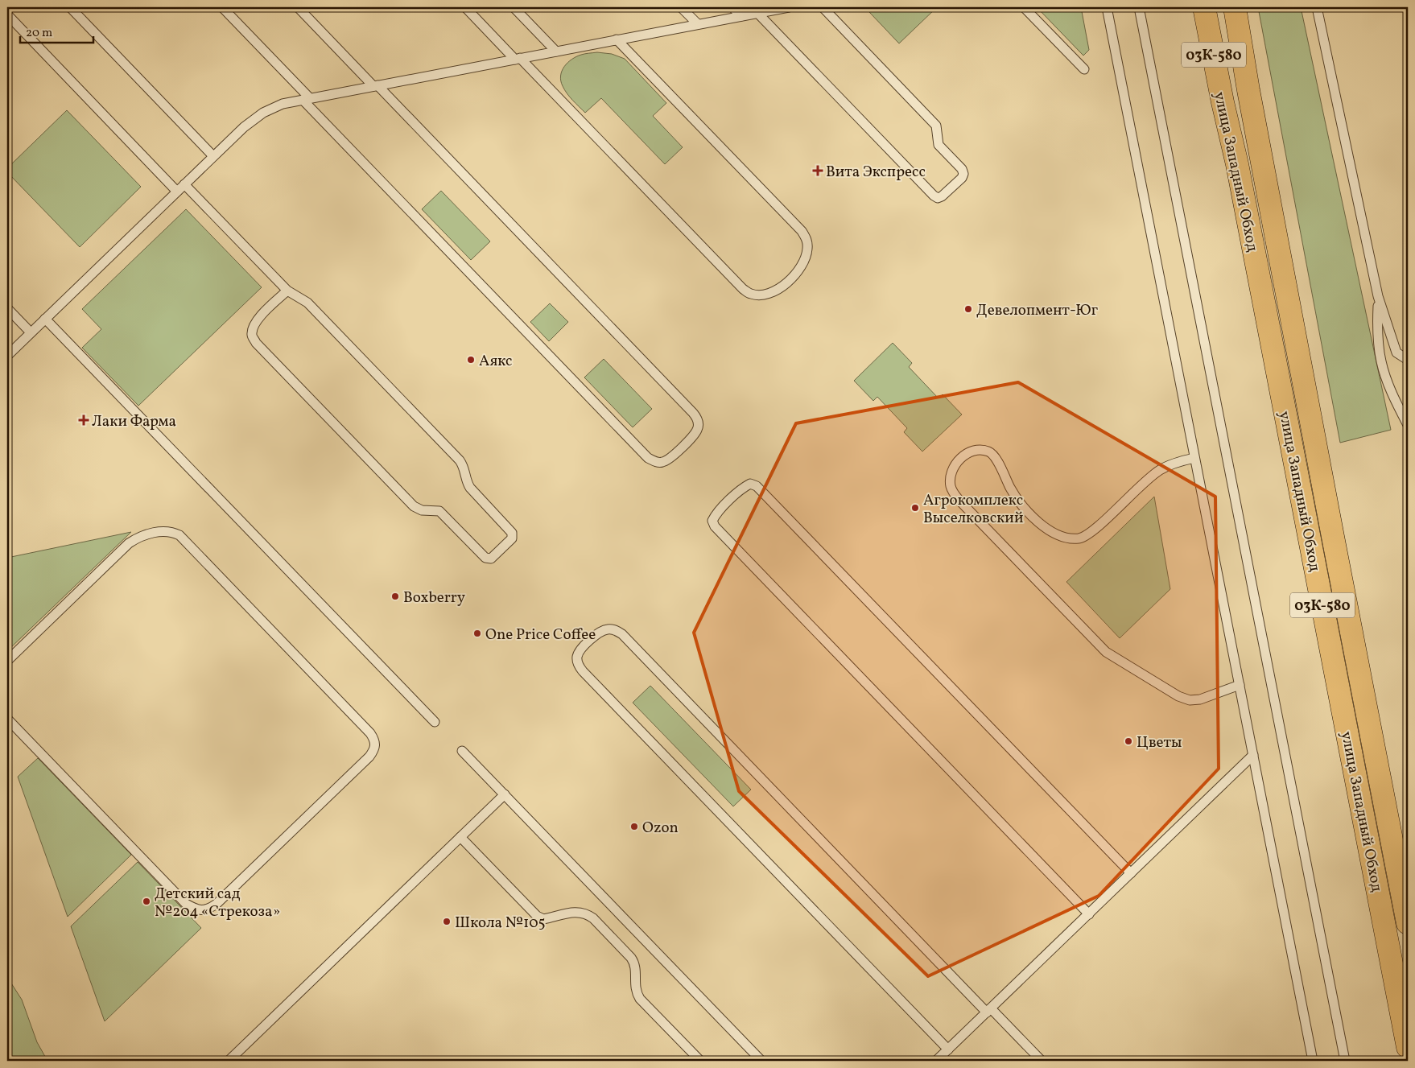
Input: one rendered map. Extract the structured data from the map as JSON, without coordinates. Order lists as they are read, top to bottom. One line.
{"streets":{"highway":["03К-580","улица Западный Обход"]},"places":{"health":["Вита Экспресс","Лаки Фарма"],"other":["Девелопмент-Юг","Аякс","Агрокомплекс Выселковский","Boxberry","One Price Coffee","Цветы","Ozon","Детский сад №204 «Стрекоза»","Школа №105"]},"scale_bar":"20 m"}
